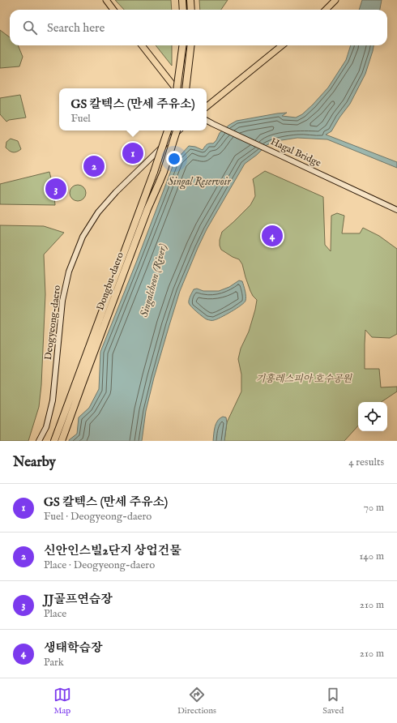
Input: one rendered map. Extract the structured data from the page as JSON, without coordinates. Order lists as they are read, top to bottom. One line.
{"streets":{"highway":["Dongbu-daero"],"main road":["Hagal Bridge","Deogyeong-daero"]},"water":["Singal Reservoir","Singalcheon (River)"],"parks":["기흥레스피아 호수공원"],"page":{"search":"Search here","popup":["GS 칼텍스 (만세 주유소)","Fuel"],"pins":["1","2","3","4"],"heading":["Nearby","4 results"],"list":[{"mark":"1","name":"GS 칼텍스 (만세 주유소)","note":"Fuel · Deogyeong-daero","value":"70 m"},{"mark":"2","name":"신안인스빌2단지 상업건물","note":"Place · Deogyeong-daero","value":"140 m"},{"mark":"3","name":"JJ골프연습장","note":"Place","value":"210 m"},{"mark":"4","name":"생태학습장","note":"Park","value":"210 m"}],"nav":["Map","Directions","Saved"]}}
